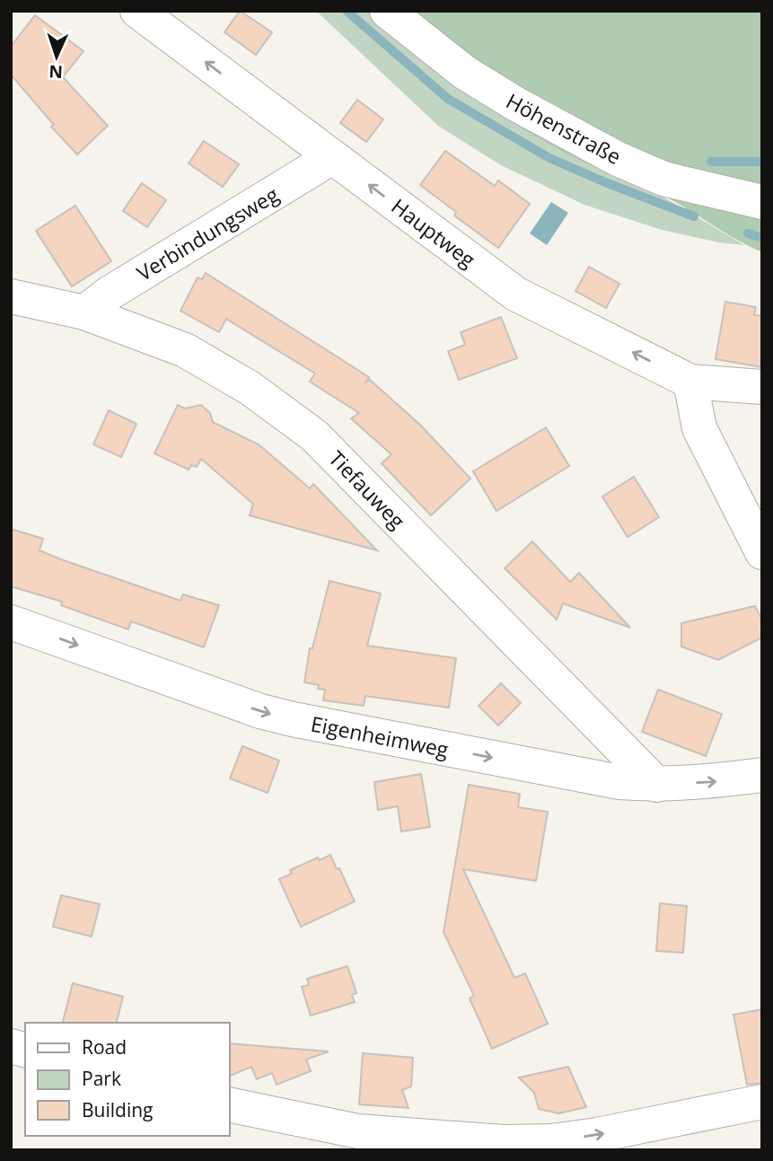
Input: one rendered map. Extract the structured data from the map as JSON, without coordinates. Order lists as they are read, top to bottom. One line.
{"streets":{"street":["Höhenstraße","Hauptweg","Verbindungsweg","Tiefauweg","Eigenheimweg"]},"crossings":[["Hauptweg","Verbindungsweg"],["Verbindungsweg","Tiefauweg"],["Tiefauweg","Eigenheimweg"]],"one_way":["Hauptweg","Eigenheimweg"],"legend":["Road","Park","Building"],"north":"bottom"}
